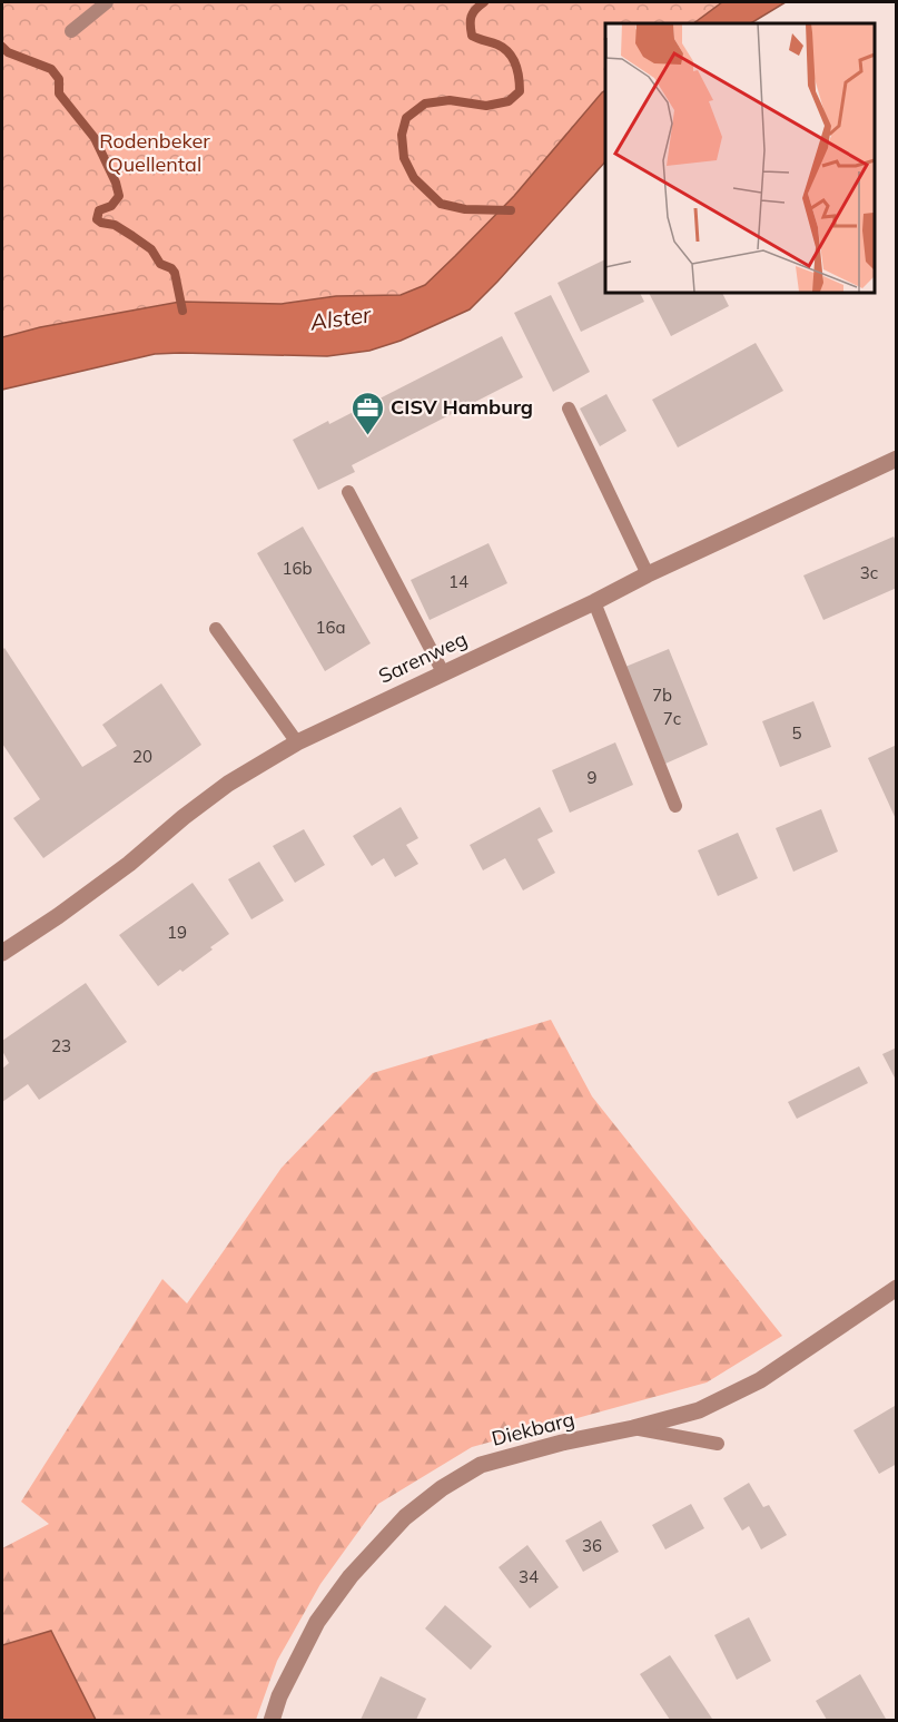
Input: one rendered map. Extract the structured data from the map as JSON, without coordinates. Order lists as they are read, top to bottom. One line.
{"streets":{"street":["Sarenweg","Diekbarg"]},"water":["Alster"],"parks":["Rodenbeker Quellental"],"places":{"office":["CISV Hamburg"]},"house_numbers":["16b","3c","14","16a","7b","7c","5","20","9","19","23","36","34"]}
